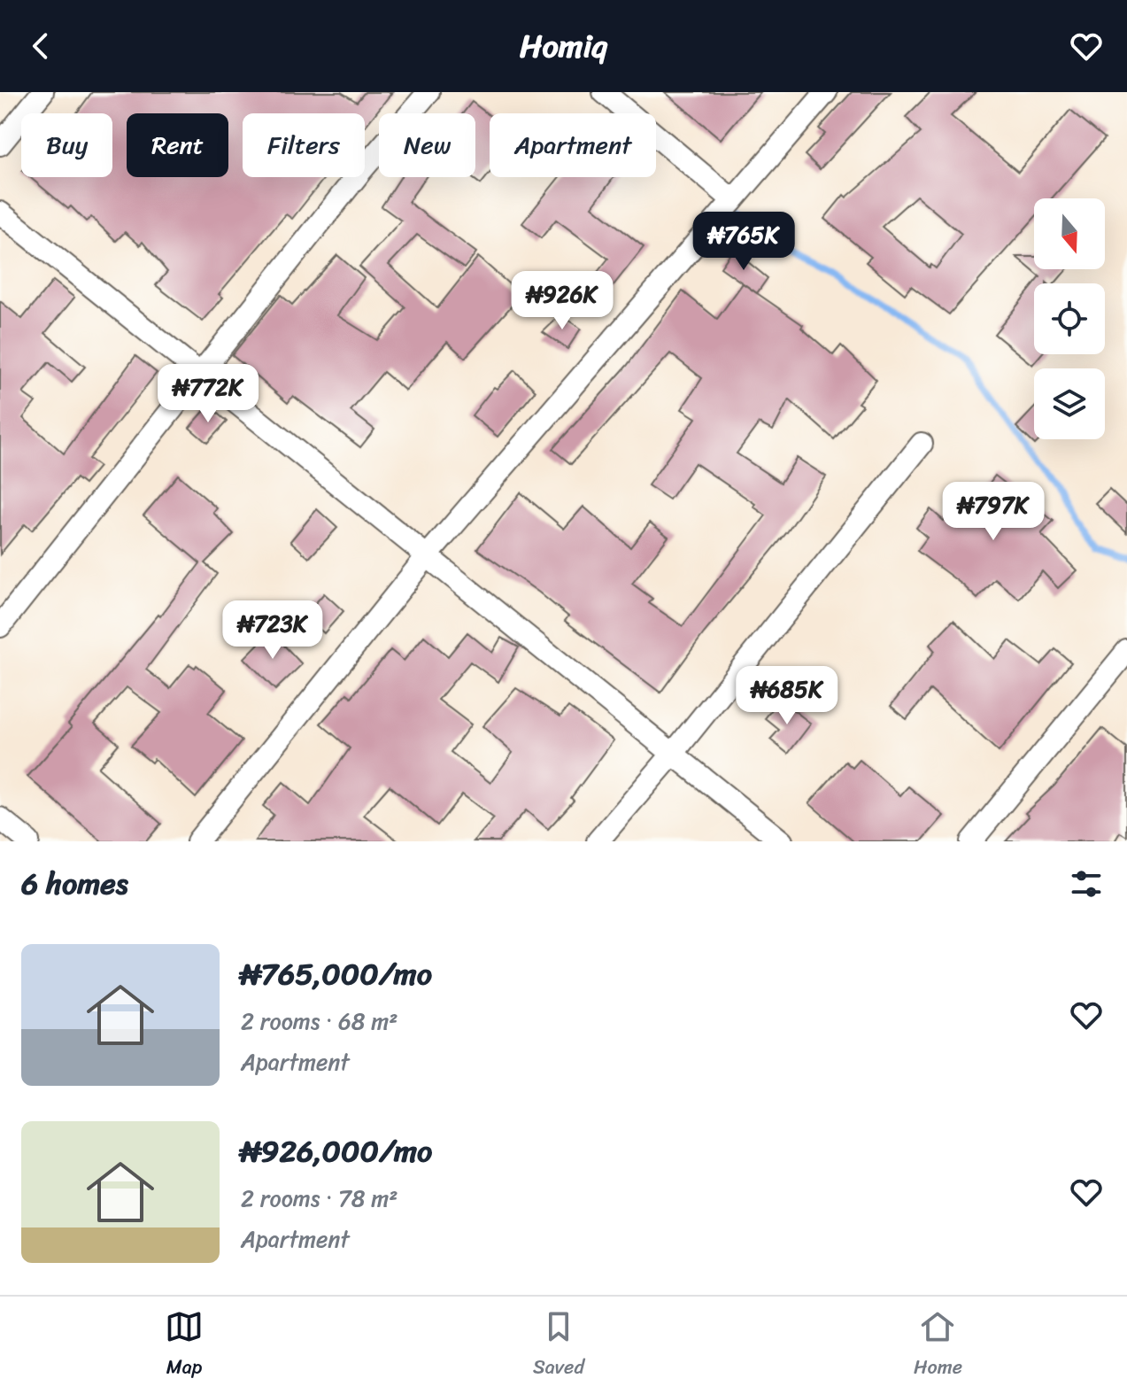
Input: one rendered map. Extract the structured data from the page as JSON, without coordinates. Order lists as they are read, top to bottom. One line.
{"north":"bottom","page":{"header":"Homiq","chip":["Buy","Rent","Filters","New","Apartment"],"price":["₦765K","₦926K","₦772K","₦797K","₦723K","₦685K"],"heading":"6 homes","list":[{"name":"₦765,000/mo","note":"2 rooms · 68 m² · Apartment"},{"name":"₦926,000/mo","note":"2 rooms · 78 m² · Apartment"}],"tabs":["Map","Saved","Home"]}}
